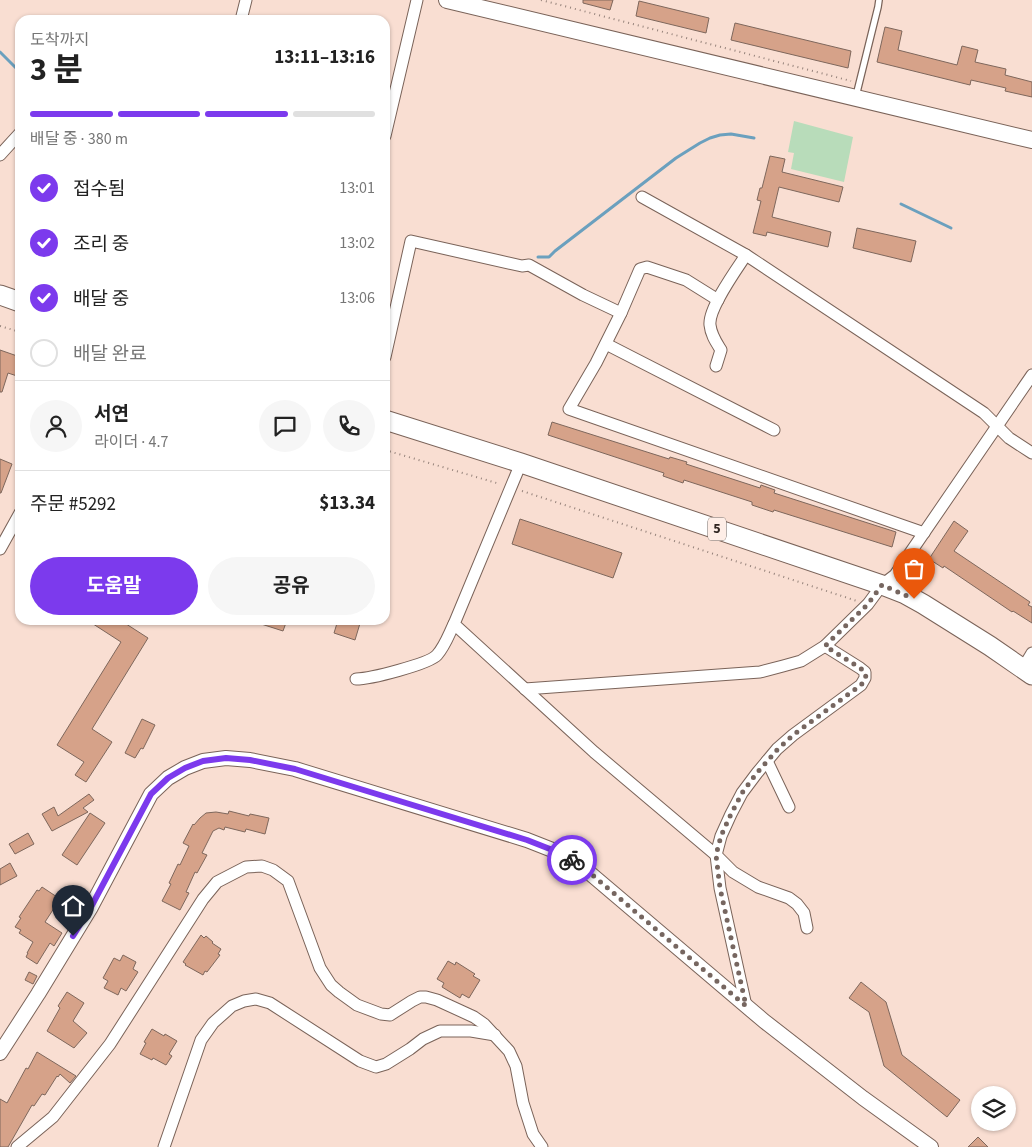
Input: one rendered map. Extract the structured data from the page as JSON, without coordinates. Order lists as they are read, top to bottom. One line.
{"streets":{"highway":["5"]},"page":{"heading":["3 분","도착까지","13:11–13:16"],"panel":["서연","라이더 · 4.7","주문 #5292","$13.34"],"bar":"배달 중 · 380 m","list":[["접수됨","13:01"],["조리 중","13:02"],["배달 중","13:06"],"배달 완료"],"buttons":["도움말","공유"]}}
